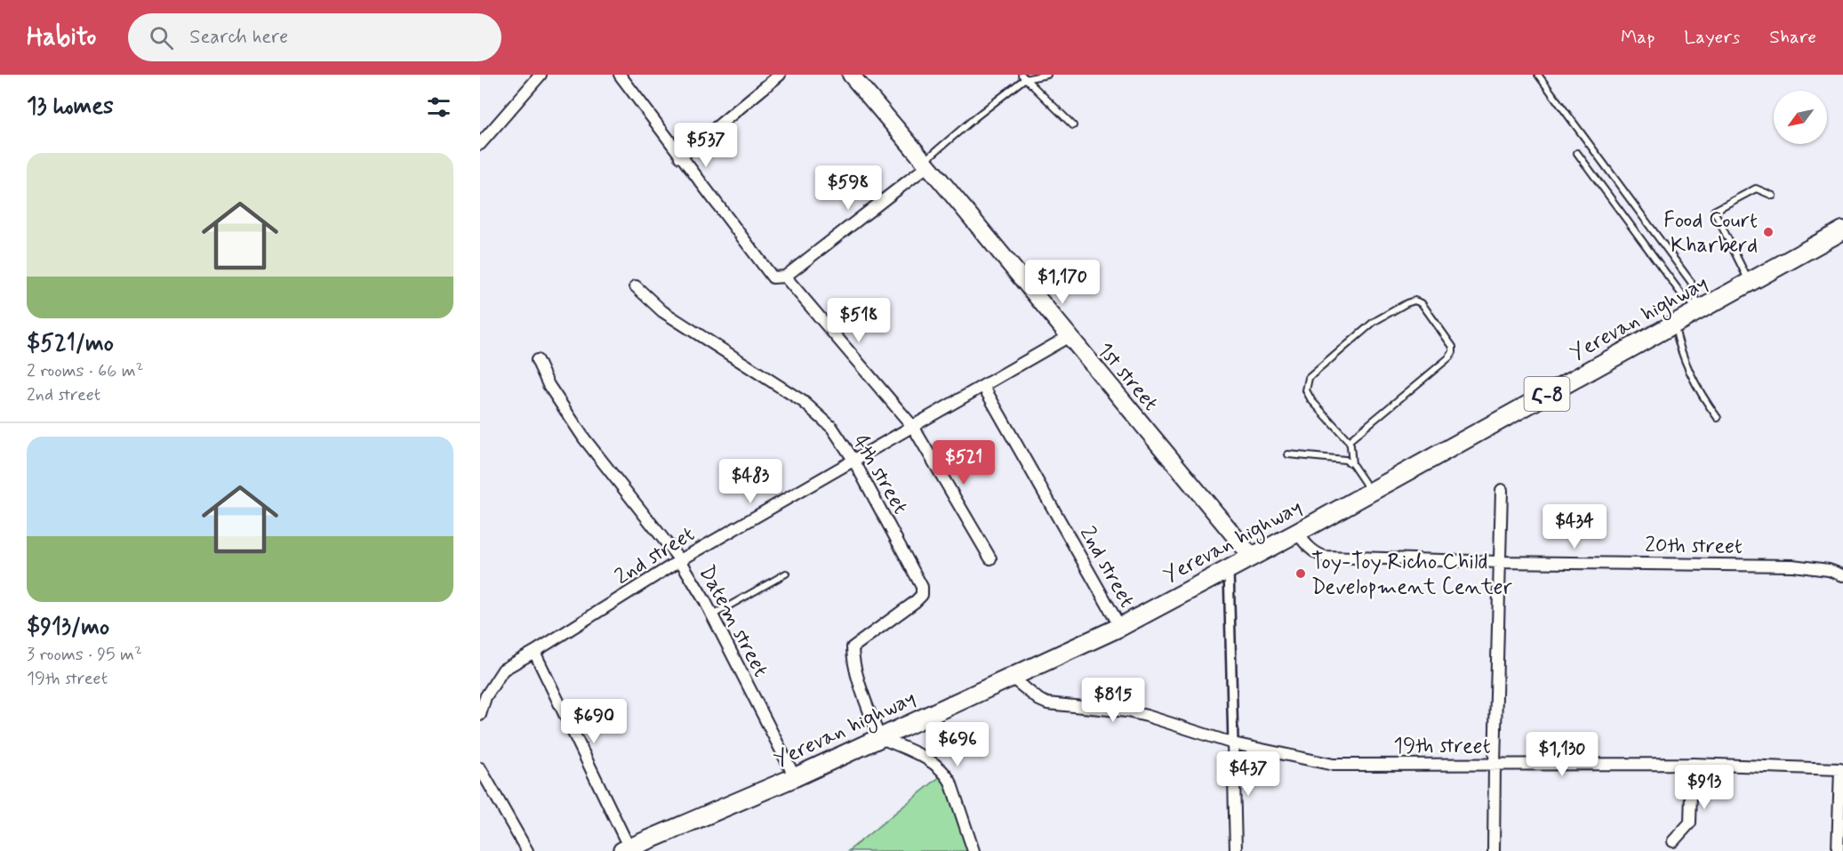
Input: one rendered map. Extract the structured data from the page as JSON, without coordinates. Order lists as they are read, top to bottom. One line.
{"streets":{"main road":["Yerevan highway","1st street","Հ-8"],"street":["4th street","20th street","2nd street","Datem street","19th street"]},"crossings":[["Yerevan highway","1st street"],["Yerevan highway","4th street"],["Yerevan highway","20th street"],["Yerevan highway","2nd street"],["Yerevan highway","Datem street"],["Yerevan highway","19th street"],["1st street","2nd street"],["4th street","2nd street"],["2nd street","Datem street"]],"places":["Food Court Kharberd","Toy-Toy Richo Child Development Center"],"north":"bottom left","page":{"header":"Habito","search":"Search here","nav":["Map","Layers","Share"],"heading":"13 homes","price":["$537","$598","$1,170","$518","$521","$483","$434","$815","$690","$696","$1,130","$437","$913"],"list":[{"name":"$521/mo","note":"2 rooms · 66 m² · 2nd street"},{"name":"$913/mo","note":"3 rooms · 95 m² · 19th street"}]}}
